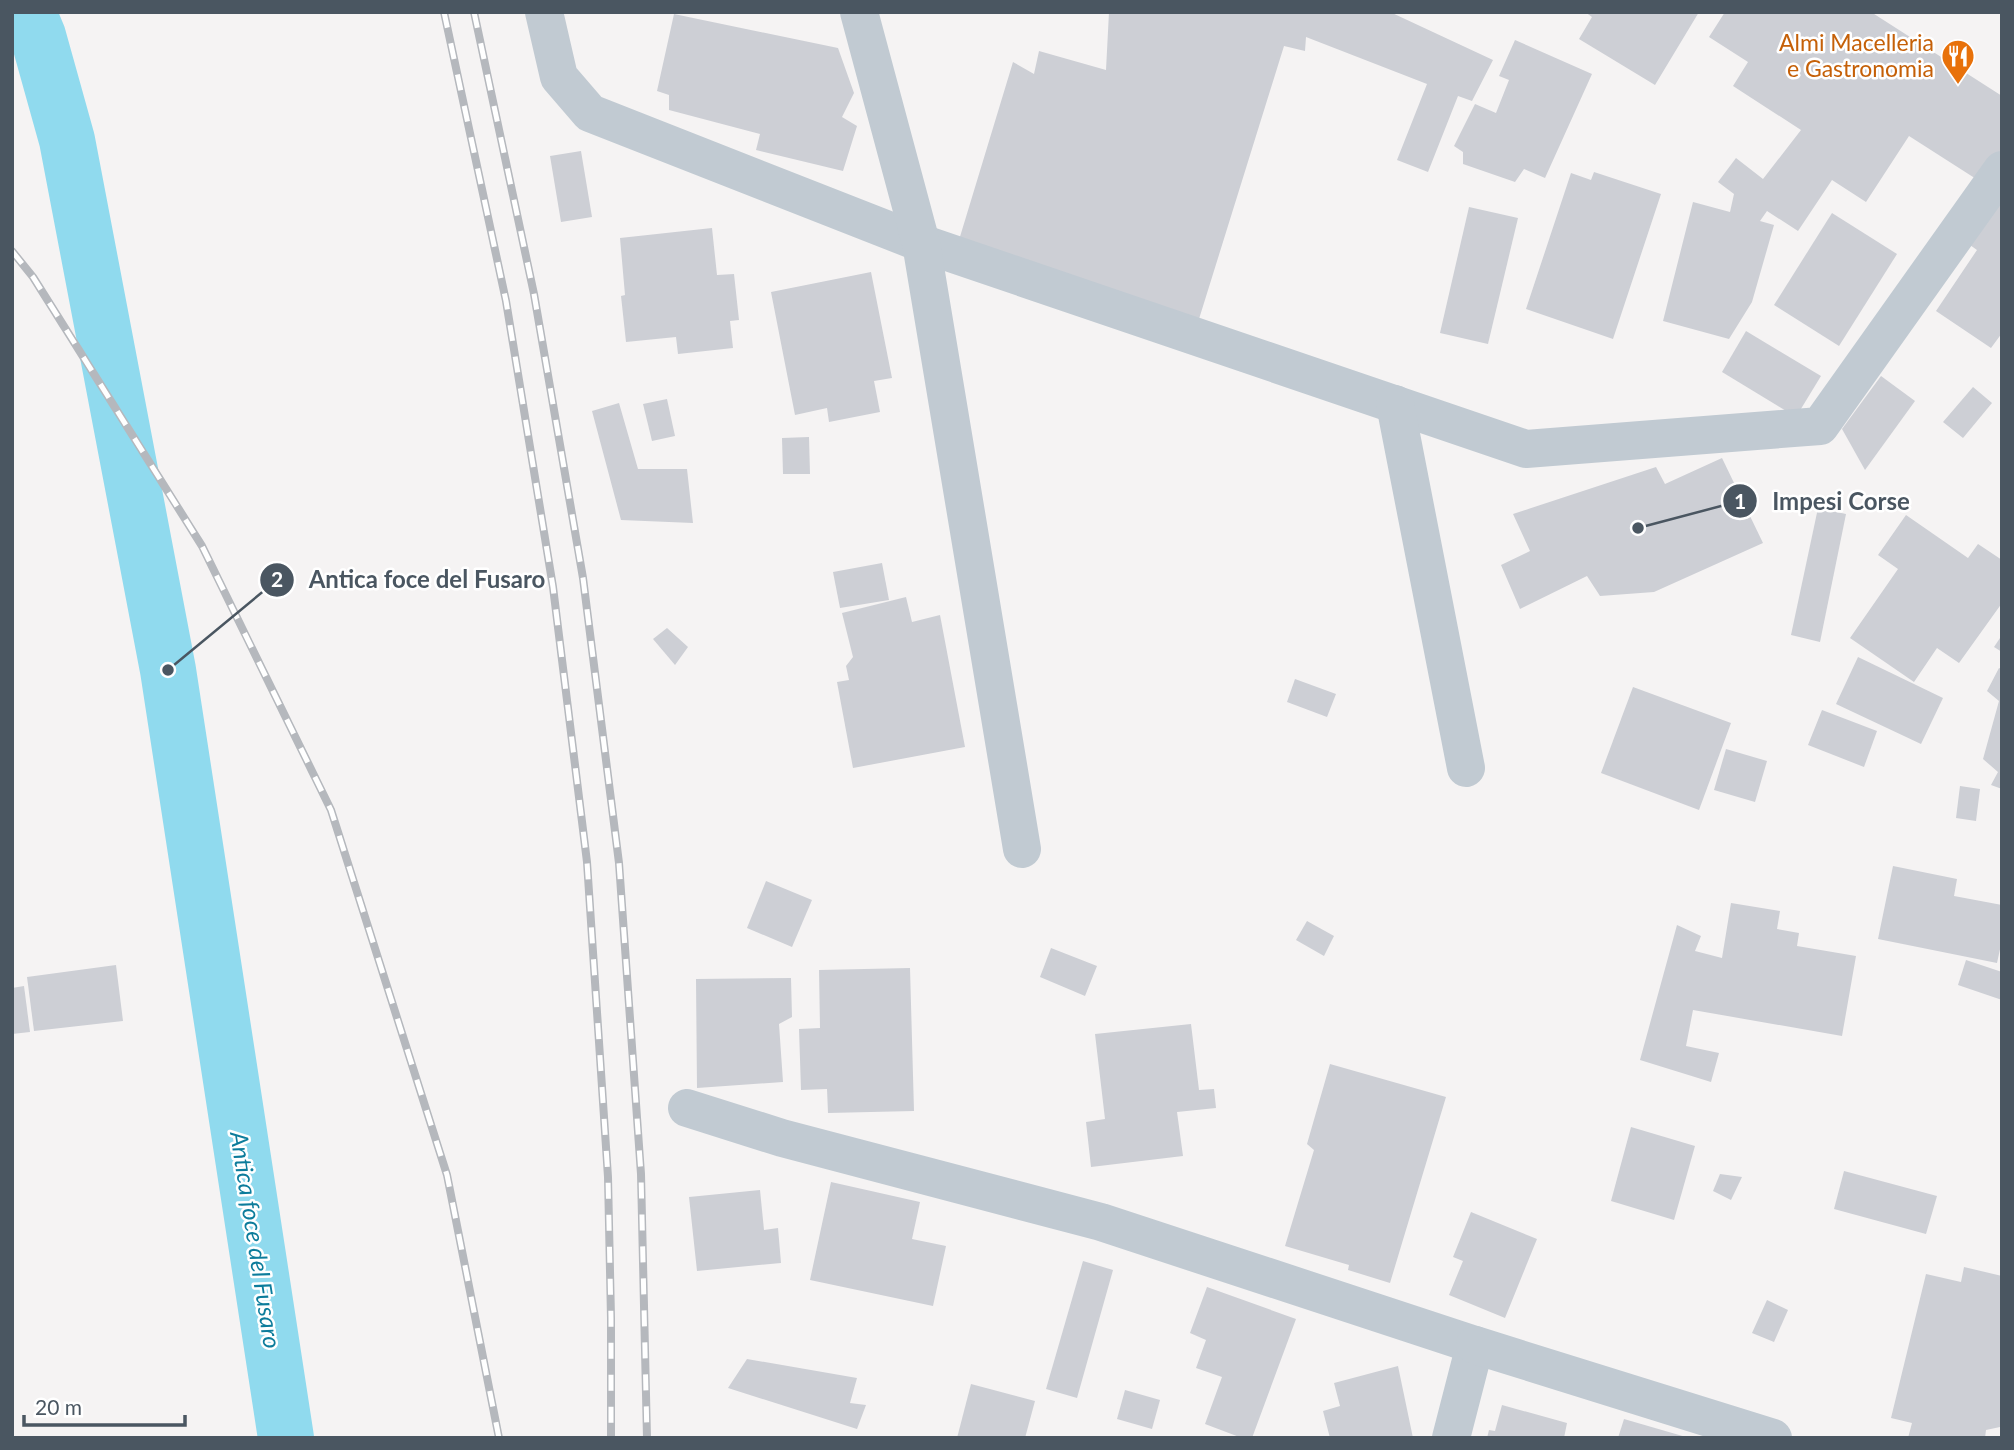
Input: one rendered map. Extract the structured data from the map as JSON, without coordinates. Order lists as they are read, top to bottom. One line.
{"water":["Antica foce del Fusaro"],"places":{"restaurant":["Almi Macelleria e Gastronomia"],"other":["Impesi Corse","Antica foce del Fusaro"]},"scale_bar":"20 m"}
